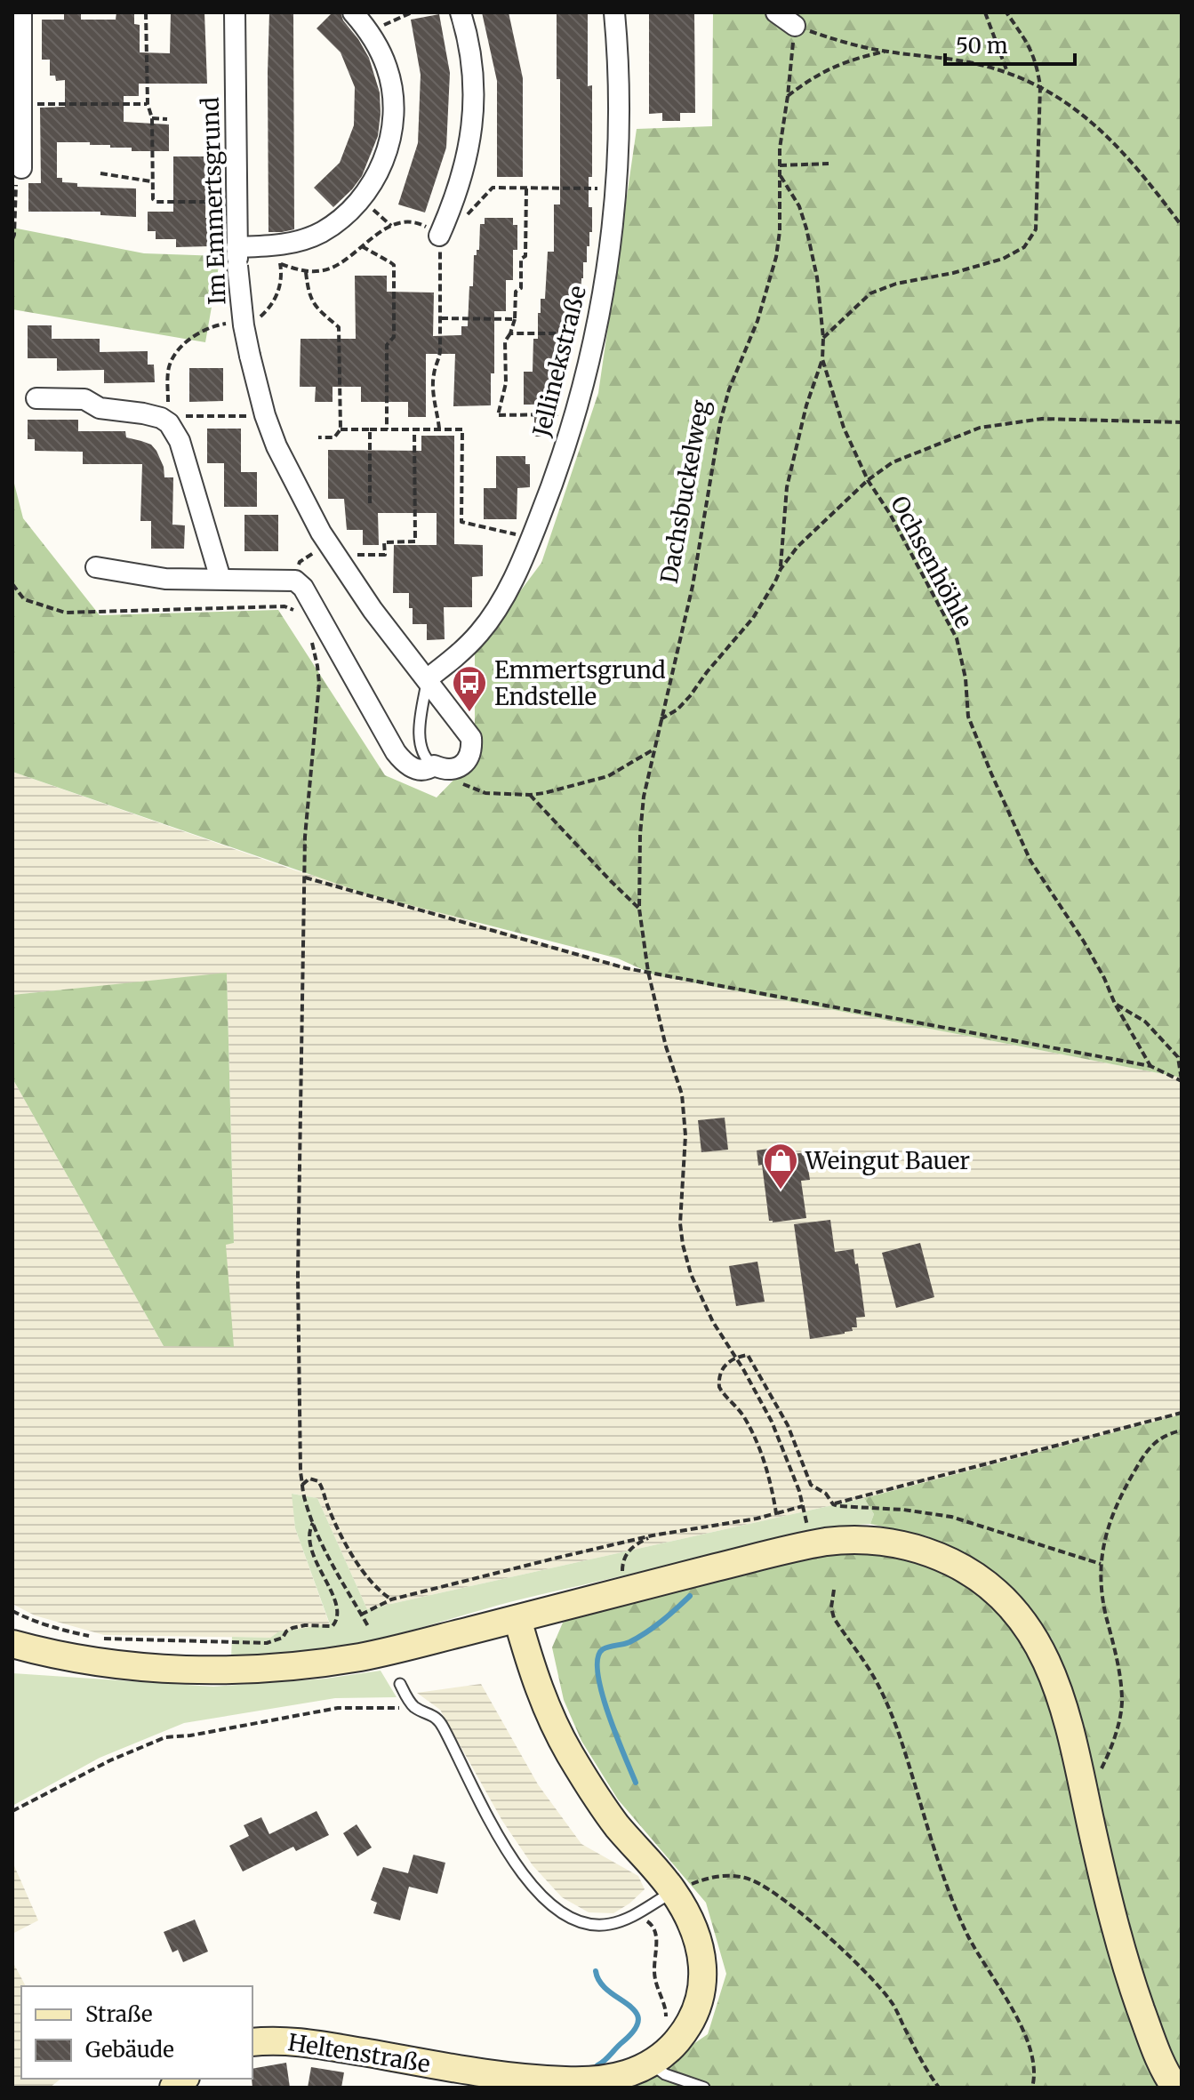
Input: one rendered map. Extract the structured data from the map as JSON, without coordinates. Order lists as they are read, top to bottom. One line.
{"streets":{"main road":["Heltenstraße"],"street":["Im Emmertsgrund","Jellinekstraße"],"path":["Dachsbuckelweg","Ochsenhöhle"]},"crossings":[["Im Emmertsgrund","Jellinekstraße"],["Dachsbuckelweg","Ochsenhöhle"]],"places":{"bus stop":["Emmertsgrund Endstelle"],"shop":["Weingut Bauer"]},"legend":["Straße","Gebäude"],"scale_bar":"50 m"}
